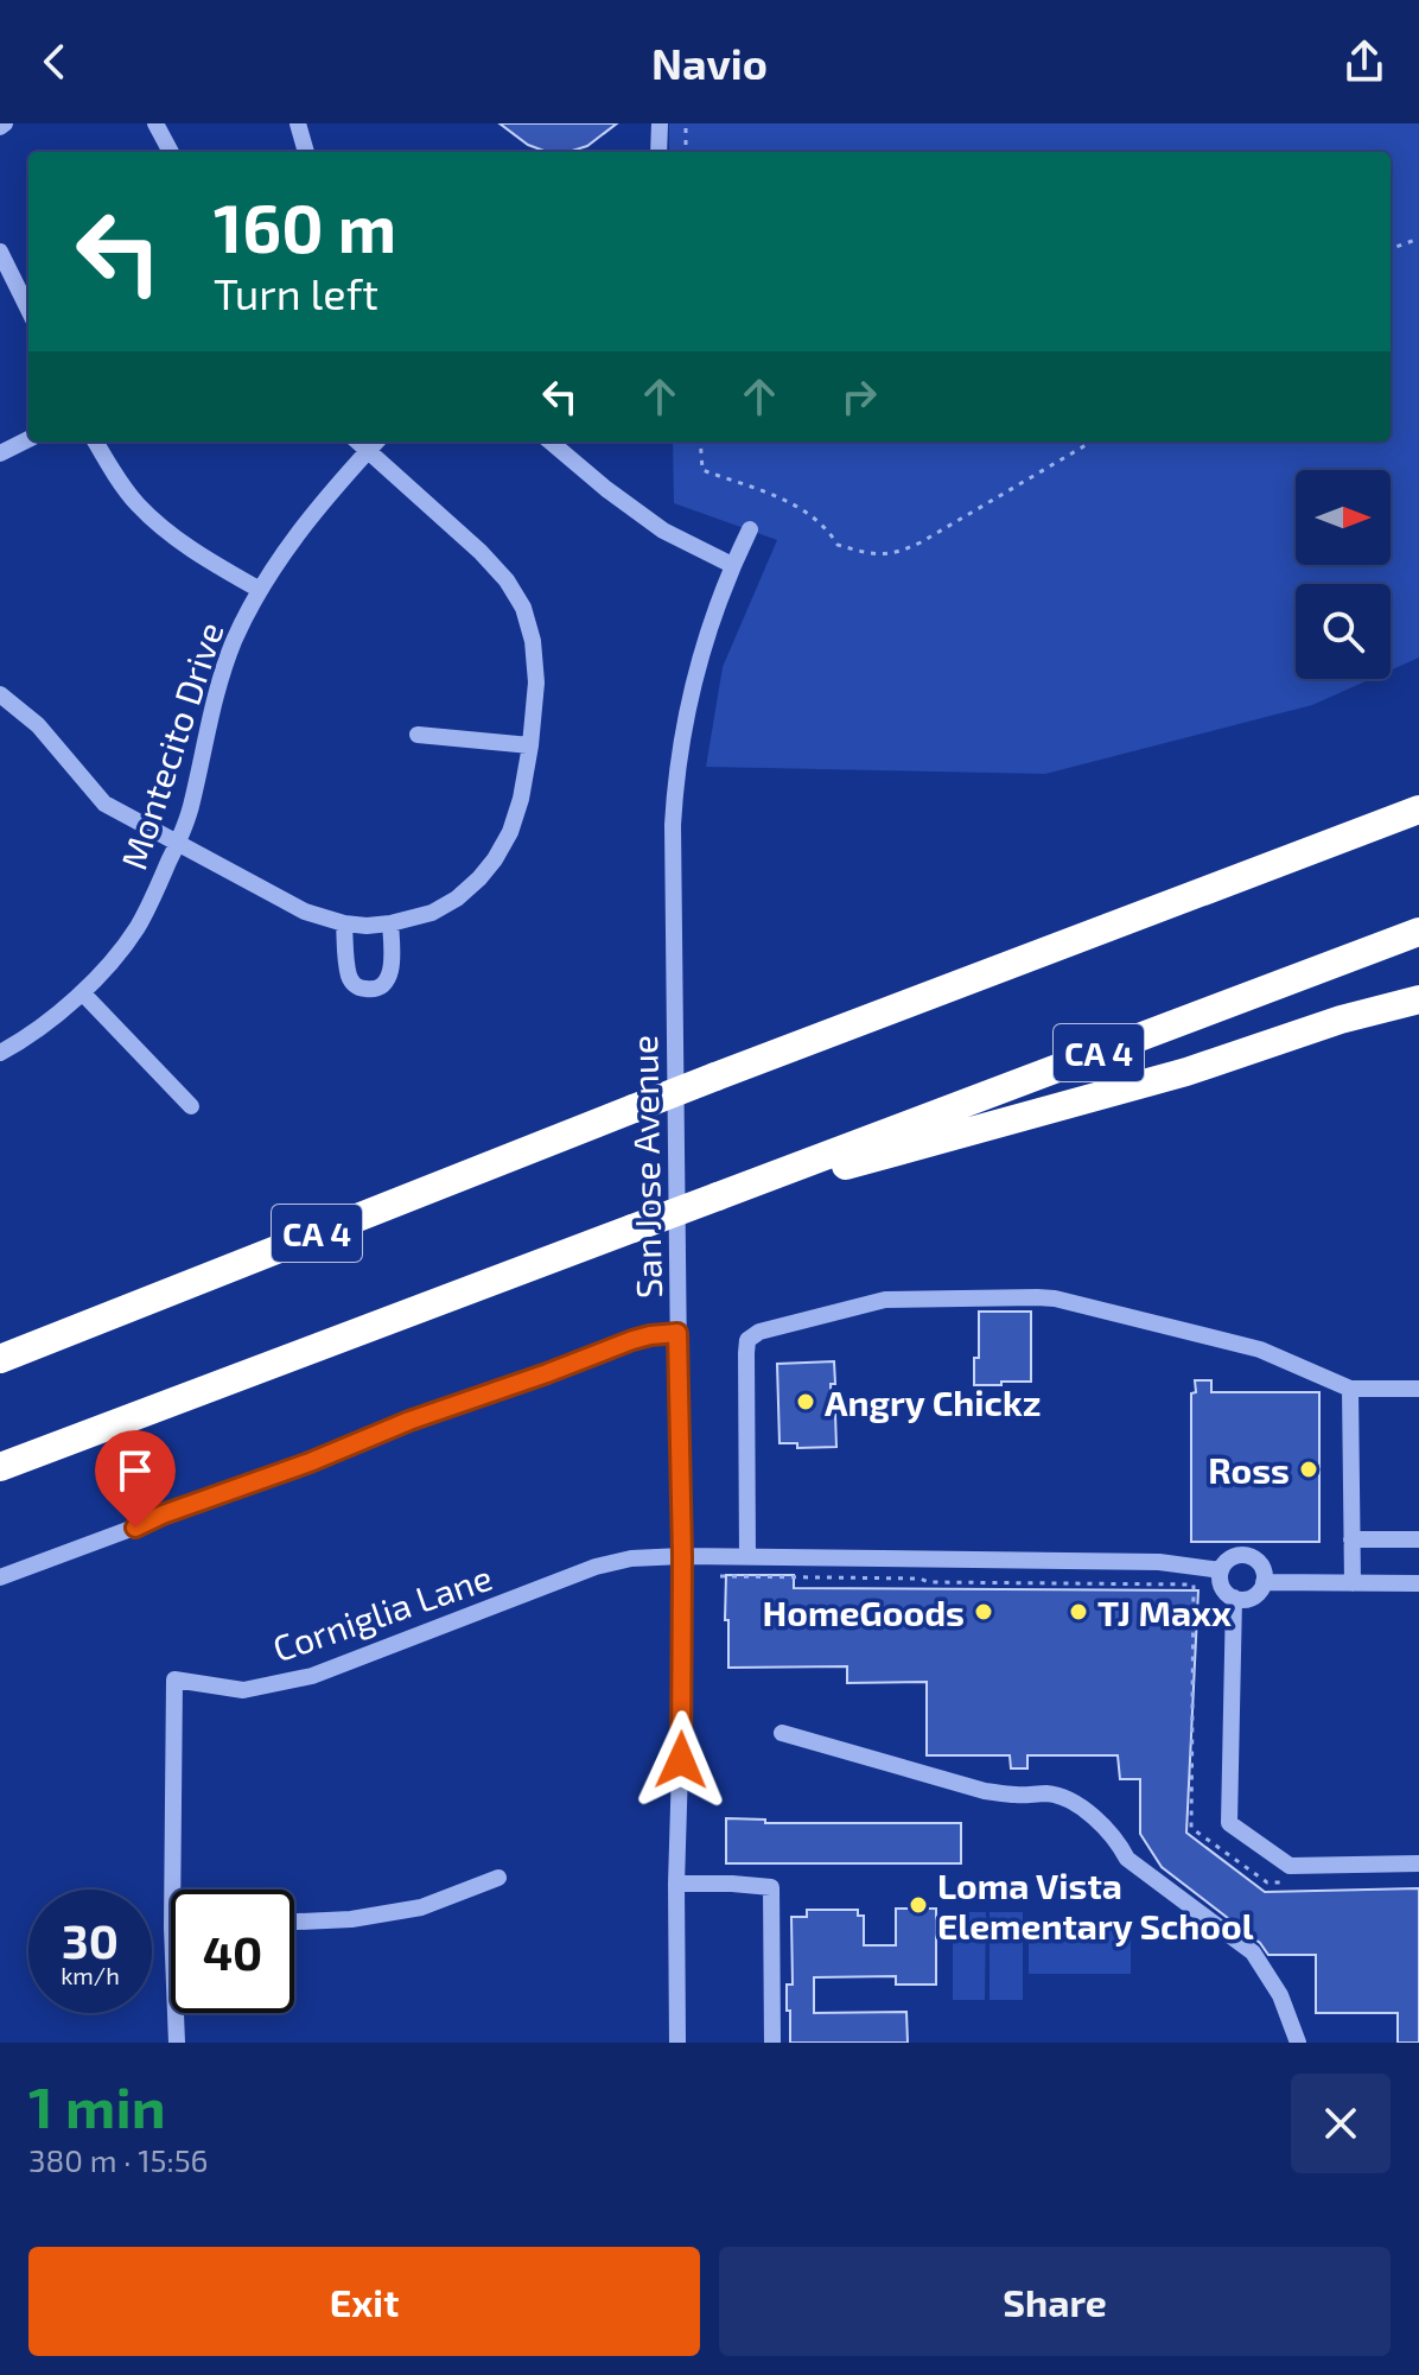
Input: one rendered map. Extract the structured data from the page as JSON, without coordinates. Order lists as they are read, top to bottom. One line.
{"streets":{"highway":["CA 4"],"street":["Montecito Drive","San Jose Avenue","Corniglia Lane"]},"crossings":[["San Jose Avenue","Corniglia Lane"]],"places":["Angry Chickz","Ross","HomeGoods","TJ Maxx","Loma Vista Elementary School"],"north":"right","page":{"header":"Navio","turn":["160 m","Turn left"],"speed":"30 km/h","limit":"40","heading":["1 min","380 m · 15:56"],"buttons":["Exit","Share"]}}
